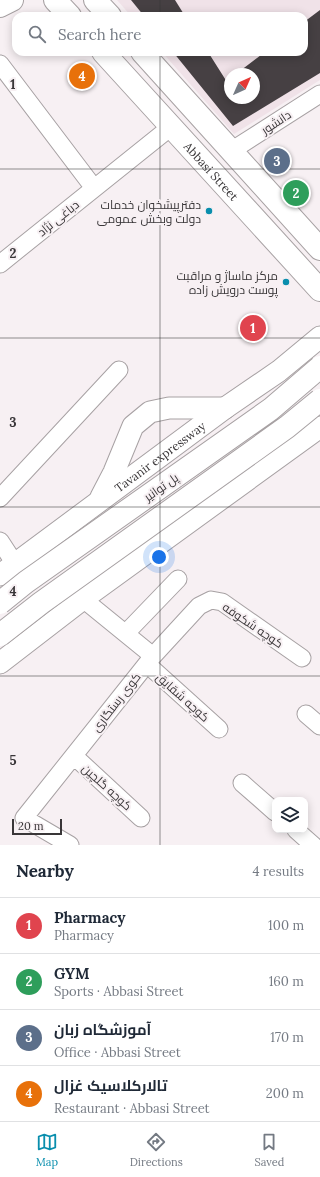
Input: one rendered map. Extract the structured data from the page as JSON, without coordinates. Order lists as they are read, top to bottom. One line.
{"streets":{"main road":["Abbasi Street","پل توانیر"],"street":["دانشور","دباغی نژاد","Tavanir expressway","کوچه شکوفه","کوچه شقایق","کوی رستگاری","کوچه گلچین"]},"crossings":[["Abbasi Street","دباغی نژاد"],["کوچه شکوفه","کوچه شقایق"],["کوچه شکوفه","کوی رستگاری"],["کوچه شقایق","کوی رستگاری"],["کوی رستگاری","کوچه گلچین"]],"places":["دفترپیشخوان خدمات دولت وبخش عمومی","مرکز ماساژ و مراقبت پوست درویش زاده"],"scale_bar":"20 m","north":"top right","page":{"search":"Search here","pins":["4","3","2","1"],"scale":"20 m","heading":["Nearby","4 results"],"list":[{"mark":"1","name":"Pharmacy","note":"Pharmacy","value":"100 m"},{"mark":"2","name":"GYM","note":"Sports · Abbasi Street","value":"160 m"},{"mark":"3","name":"آموزشگاه زبان","note":"Office · Abbasi Street","value":"170 m"},{"mark":"4","name":"تالارکلاسیک غزال","note":"Restaurant · Abbasi Street","value":"200 m"}],"nav":["Map","Directions","Saved"]},"grid":{"rows":["1","2","3","4","5"]}}
